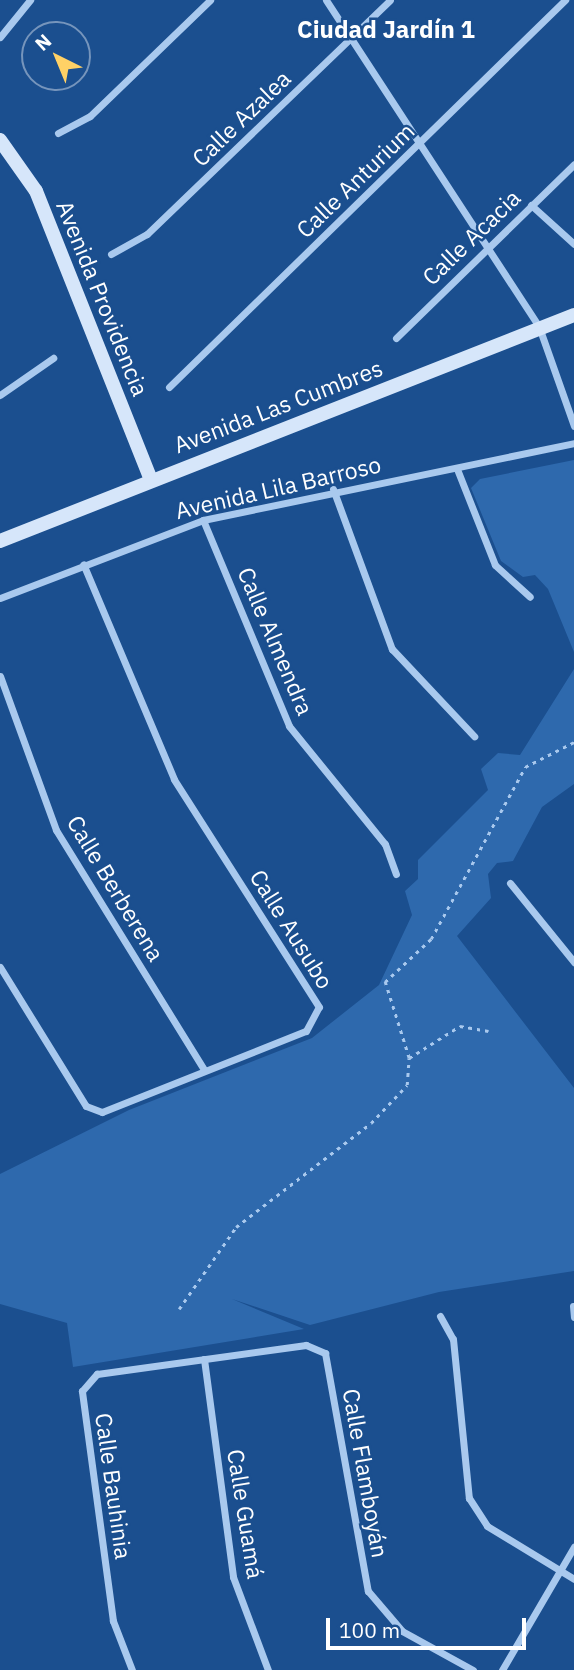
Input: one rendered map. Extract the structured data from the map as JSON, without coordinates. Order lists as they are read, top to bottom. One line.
{"streets":{"street":["Calle Azalea","Calle Anturium","Calle Acacia","Avenida Providencia","Avenida Las Cumbres","Avenida Lila Barroso","Calle Almendra","Calle Berberena","Calle Ausubo","Calle Flamboyán","Calle Bauhinia","Calle Guamá"]},"crossings":[["Avenida Providencia","Avenida Las Cumbres"],["Avenida Lila Barroso","Calle Almendra"],["Avenida Lila Barroso","Calle Ausubo"],["Calle Berberena","Calle Ausubo"],["Calle Flamboyán","Calle Bauhinia"],["Calle Flamboyán","Calle Guamá"],["Calle Bauhinia","Calle Guamá"]],"districts":["Ciudad Jardín 1"],"scale_bar":"100 m","north":"top left"}
